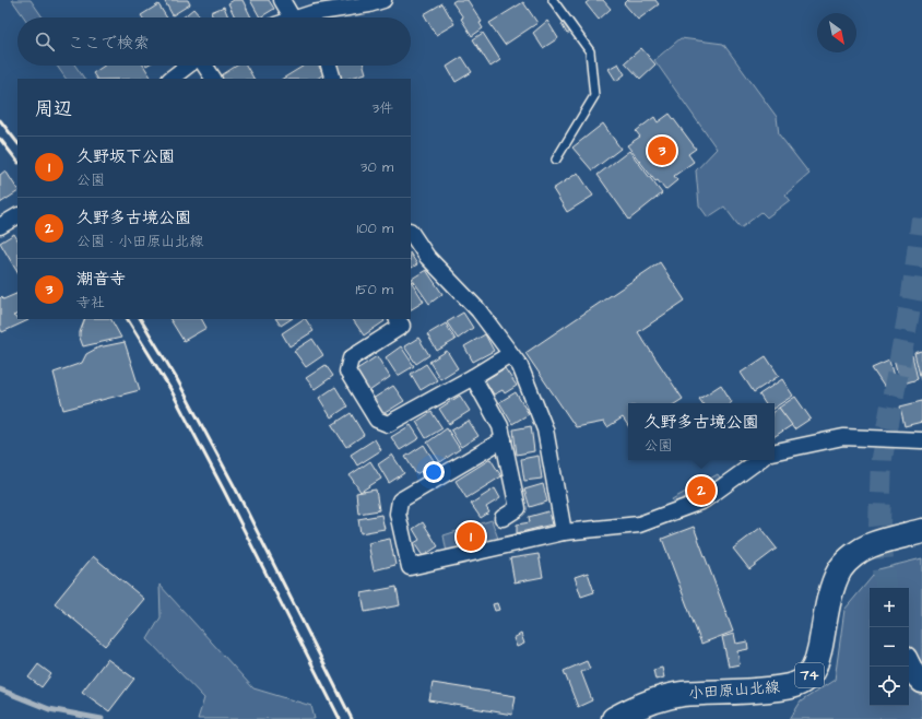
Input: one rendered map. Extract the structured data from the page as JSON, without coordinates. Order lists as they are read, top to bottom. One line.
{"streets":{"main road":["74","小田原山北線"]},"north":"bottom right","page":{"search":"ここで検索","heading":["周辺","3件"],"pins":["3","2","1"],"list":[{"mark":"1","name":"久野坂下公園","note":"公園","value":"30 m"},{"mark":"2","name":"久野多古境公園","note":"公園 · 小田原山北線","value":"100 m"},{"mark":"3","name":"潮音寺","note":"寺社","value":"150 m"}],"popup":["久野多古境公園","公園"],"map_buttons":["+","−"]}}
